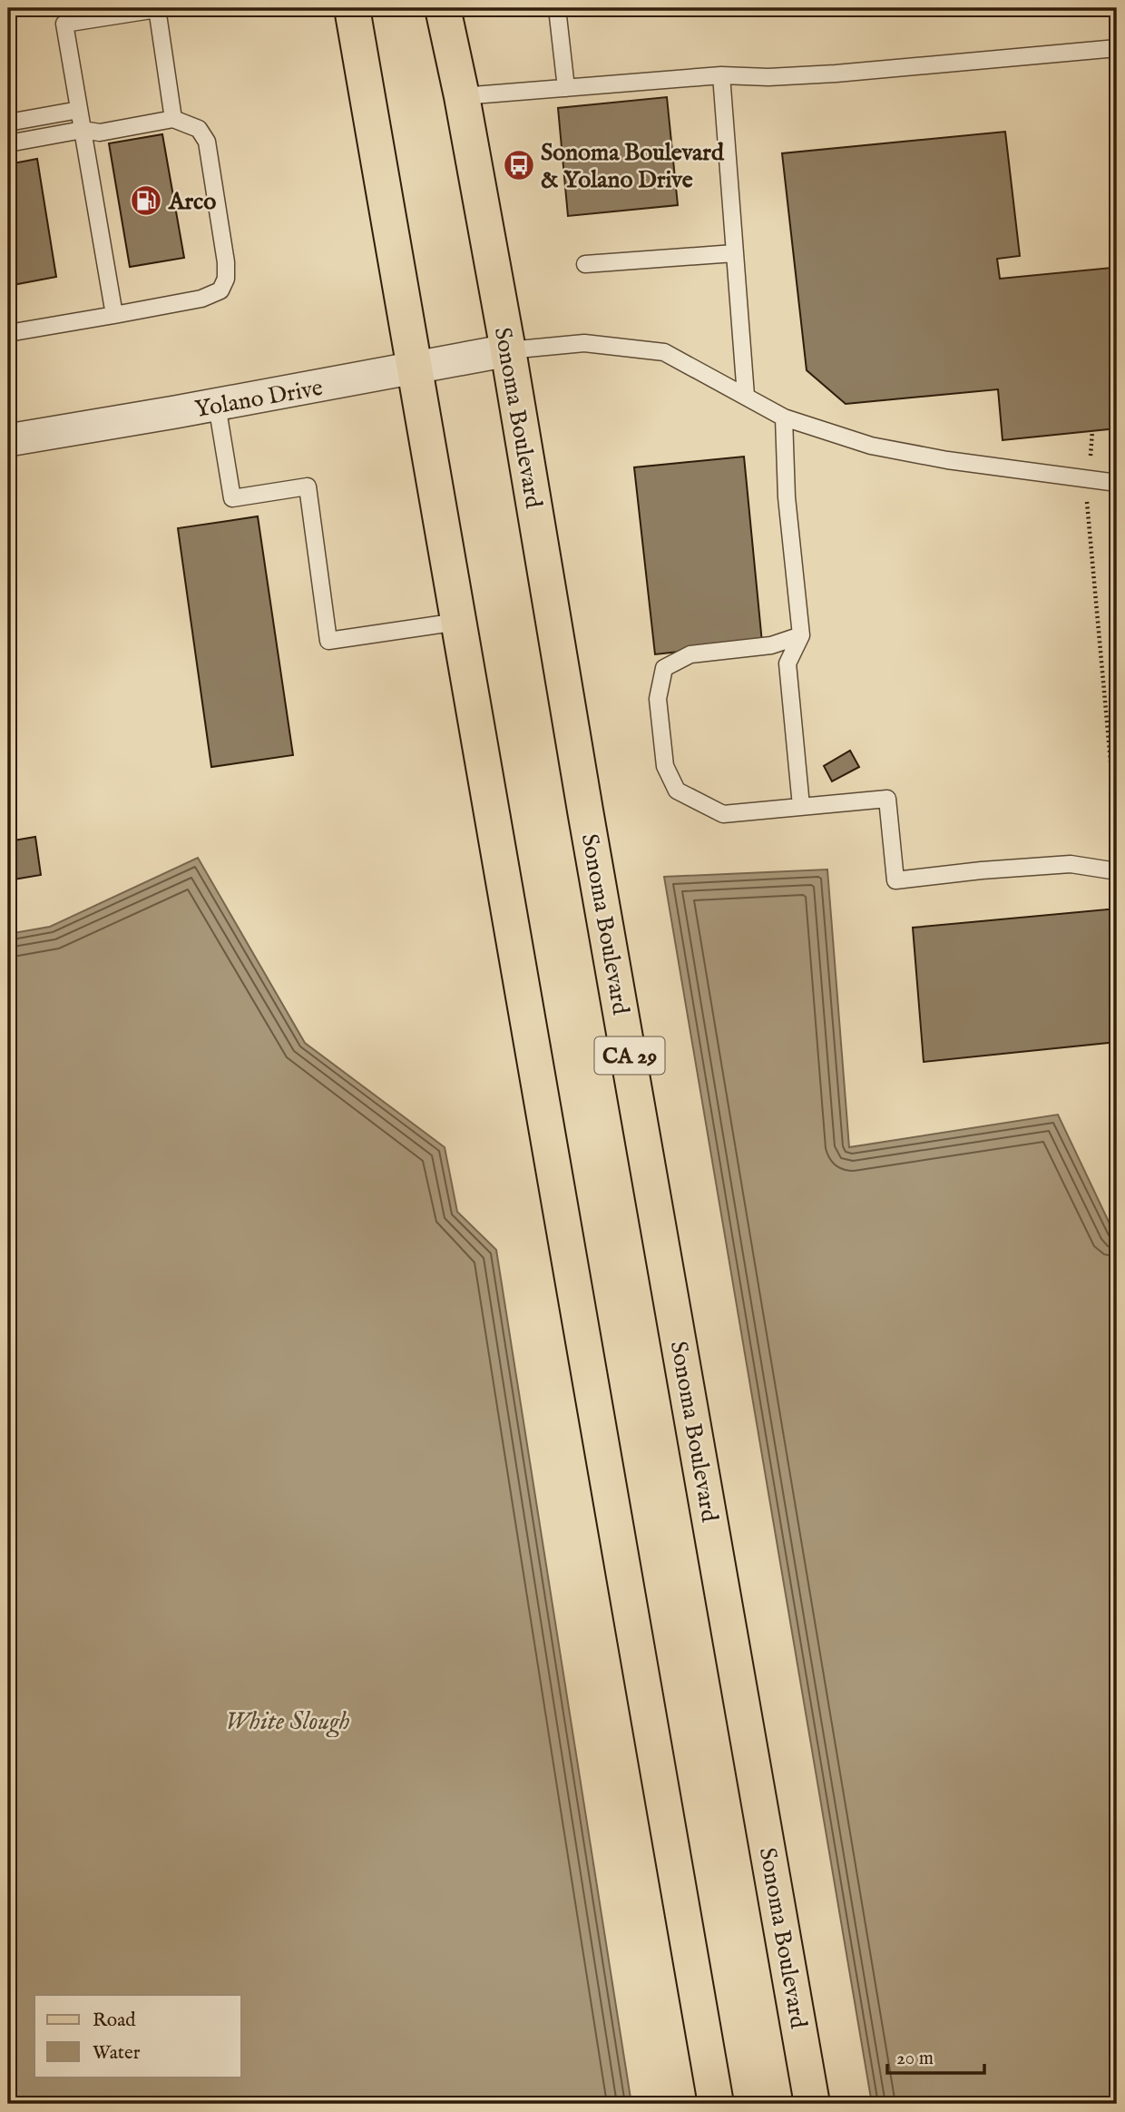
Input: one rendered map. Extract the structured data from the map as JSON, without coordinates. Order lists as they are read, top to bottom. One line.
{"streets":{"main road":["Sonoma Boulevard","CA 29"],"street":["Yolano Drive"]},"crossings":[["Yolano Drive","Sonoma Boulevard"]],"water":["White Slough"],"places":{"bus stop":["Sonoma Boulevard & Yolano Drive"],"fuel station":["Arco"]},"legend":["Road","Water"],"scale_bar":"20 m"}
